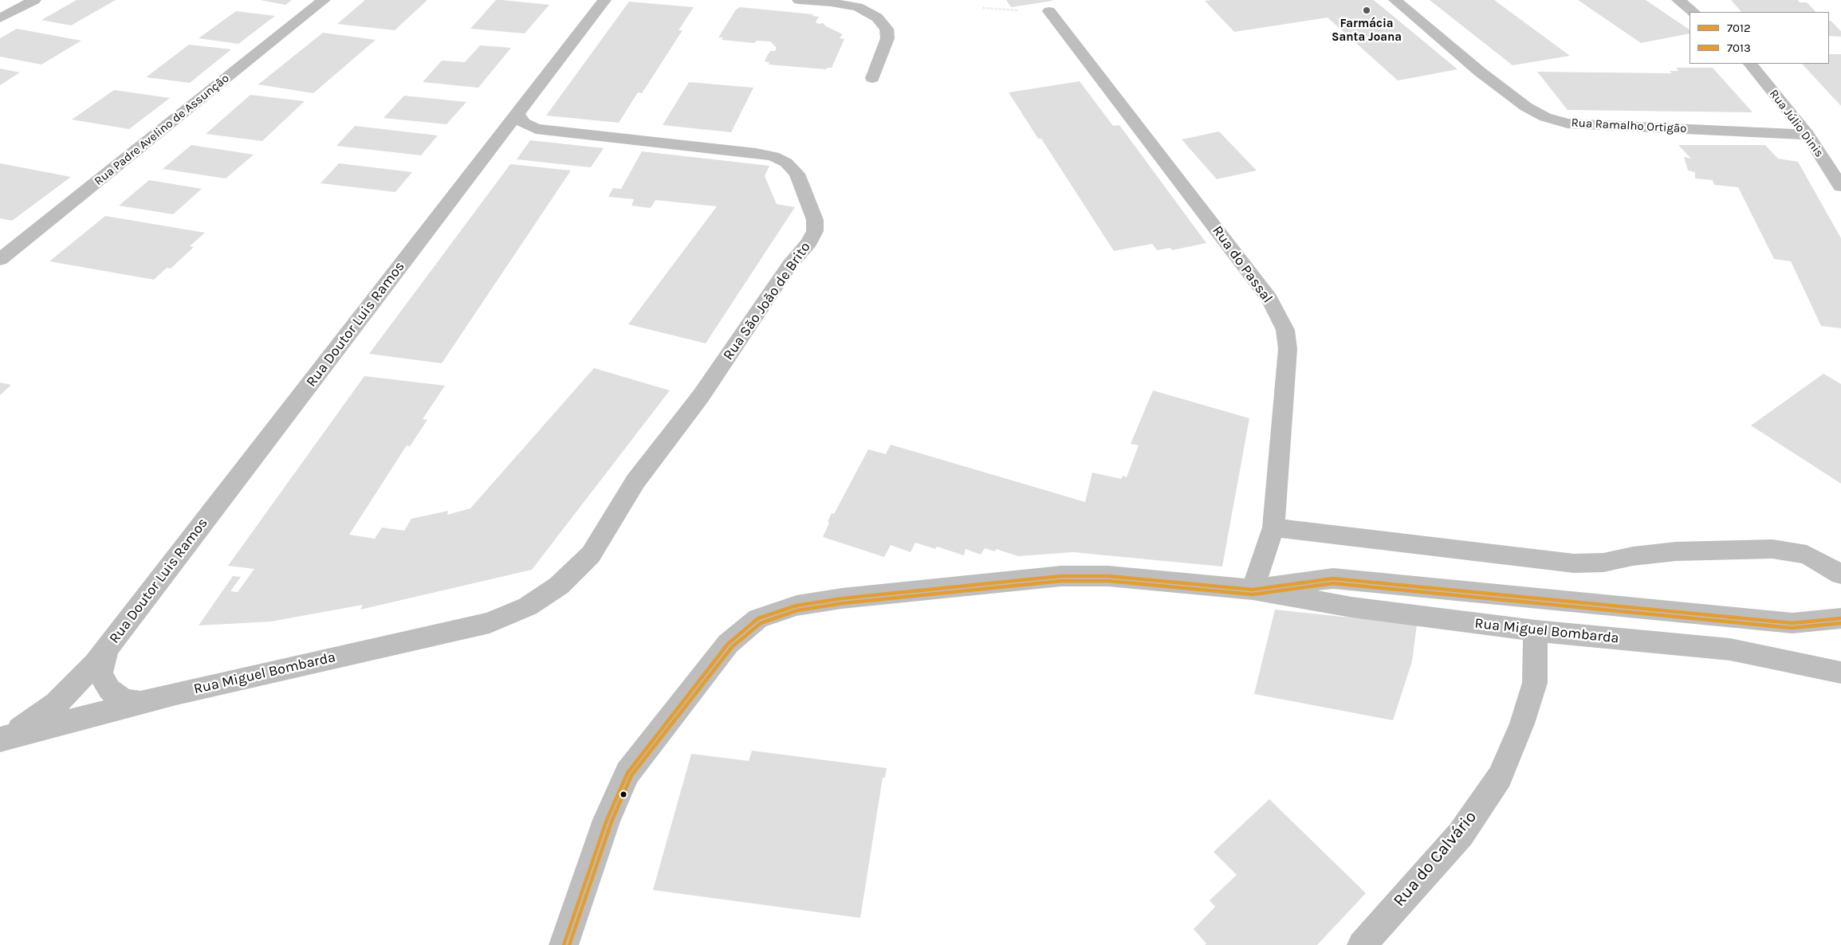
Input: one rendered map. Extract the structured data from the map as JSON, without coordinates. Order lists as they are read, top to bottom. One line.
{"streets":{"street":["Rua Júlio Dinis","Rua Ramalho Ortigão","Rua Padre Avelino de Assunção","Rua do Passal","Rua São João de Brito","Rua Doutor Luis Ramos","Rua Miguel Bombarda","Rua do Calvário"]},"crossings":[["Rua Júlio Dinis","Rua Ramalho Ortigão"],["Rua do Passal","Rua Miguel Bombarda"],["Rua São João de Brito","Rua Doutor Luis Ramos"],["Rua São João de Brito","Rua Miguel Bombarda"],["Rua Doutor Luis Ramos","Rua Miguel Bombarda"],["Rua Miguel Bombarda","Rua do Calvário"]],"places":["Farmácia Santa Joana"],"lines":["transit line 7012","transit line 7013"],"legend":["7012","7013"]}
